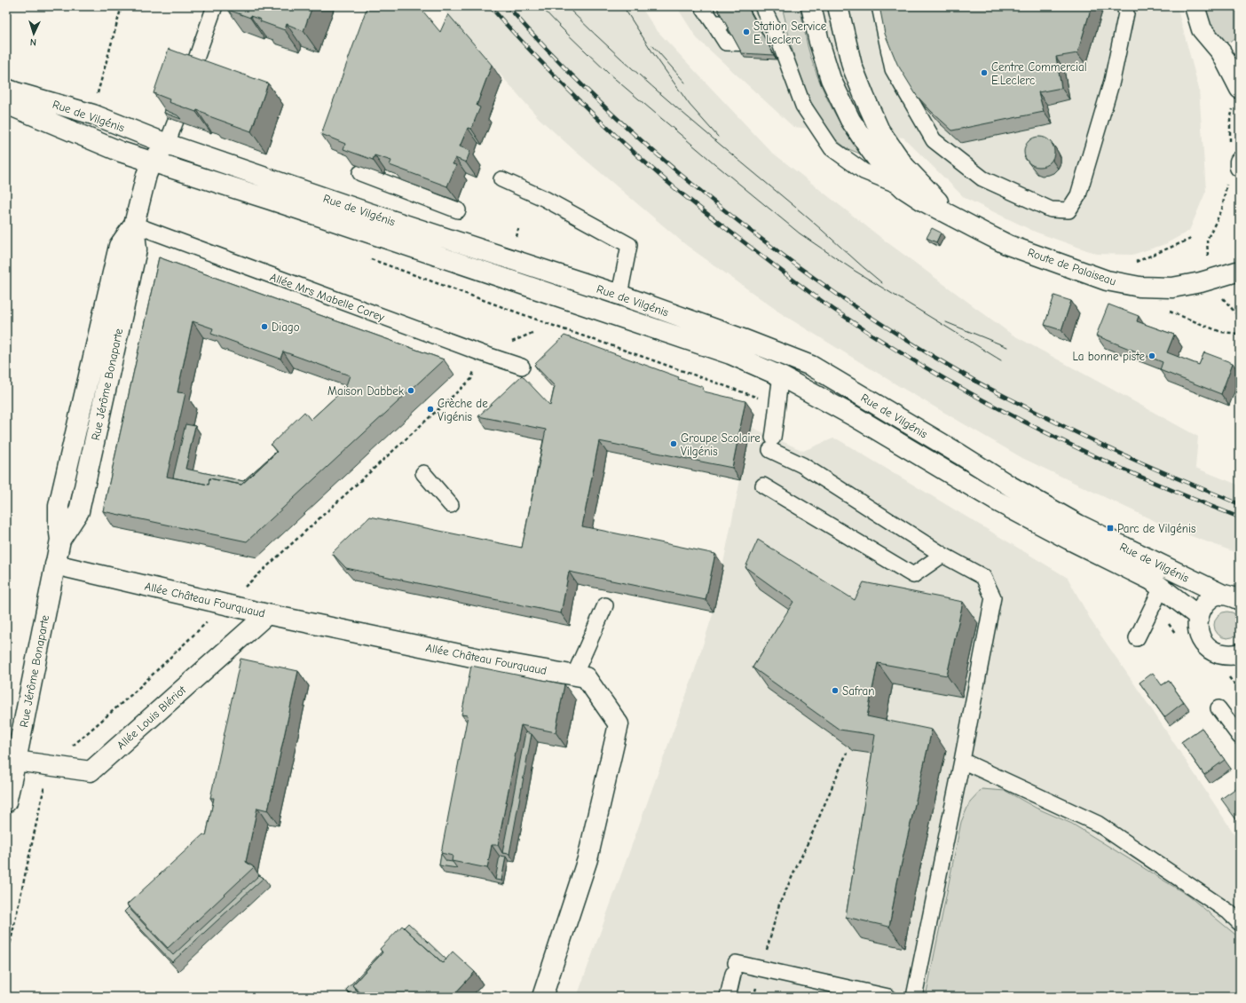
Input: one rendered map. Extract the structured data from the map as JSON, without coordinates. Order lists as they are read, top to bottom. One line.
{"streets":{"street":["Rue de Vilgénis","Route de Palaiseau","Rue Jérôme Bonaparte","Allée Château Fourquaud","Allée Louis Blériot"],"lane":["Allée Mrs Mabelle Corey"]},"crossings":[["Rue de Vilgénis","Rue Jérôme Bonaparte"],["Allée Mrs Mabelle Corey","Rue Jérôme Bonaparte"],["Rue Jérôme Bonaparte","Allée Château Fourquaud"],["Rue Jérôme Bonaparte","Allée Louis Blériot"],["Allée Château Fourquaud","Allée Louis Blériot"]],"places":{"other":["Station Service E. Leclerc","Centre Commercial E.Leclerc","Diago","La bonne piste","Maison Dabbek","Crèche de Vigénis","Groupe Scolaire Vilgénis","Safran"],"transit":["Parc de Vilgénis"]},"north":"bottom"}
